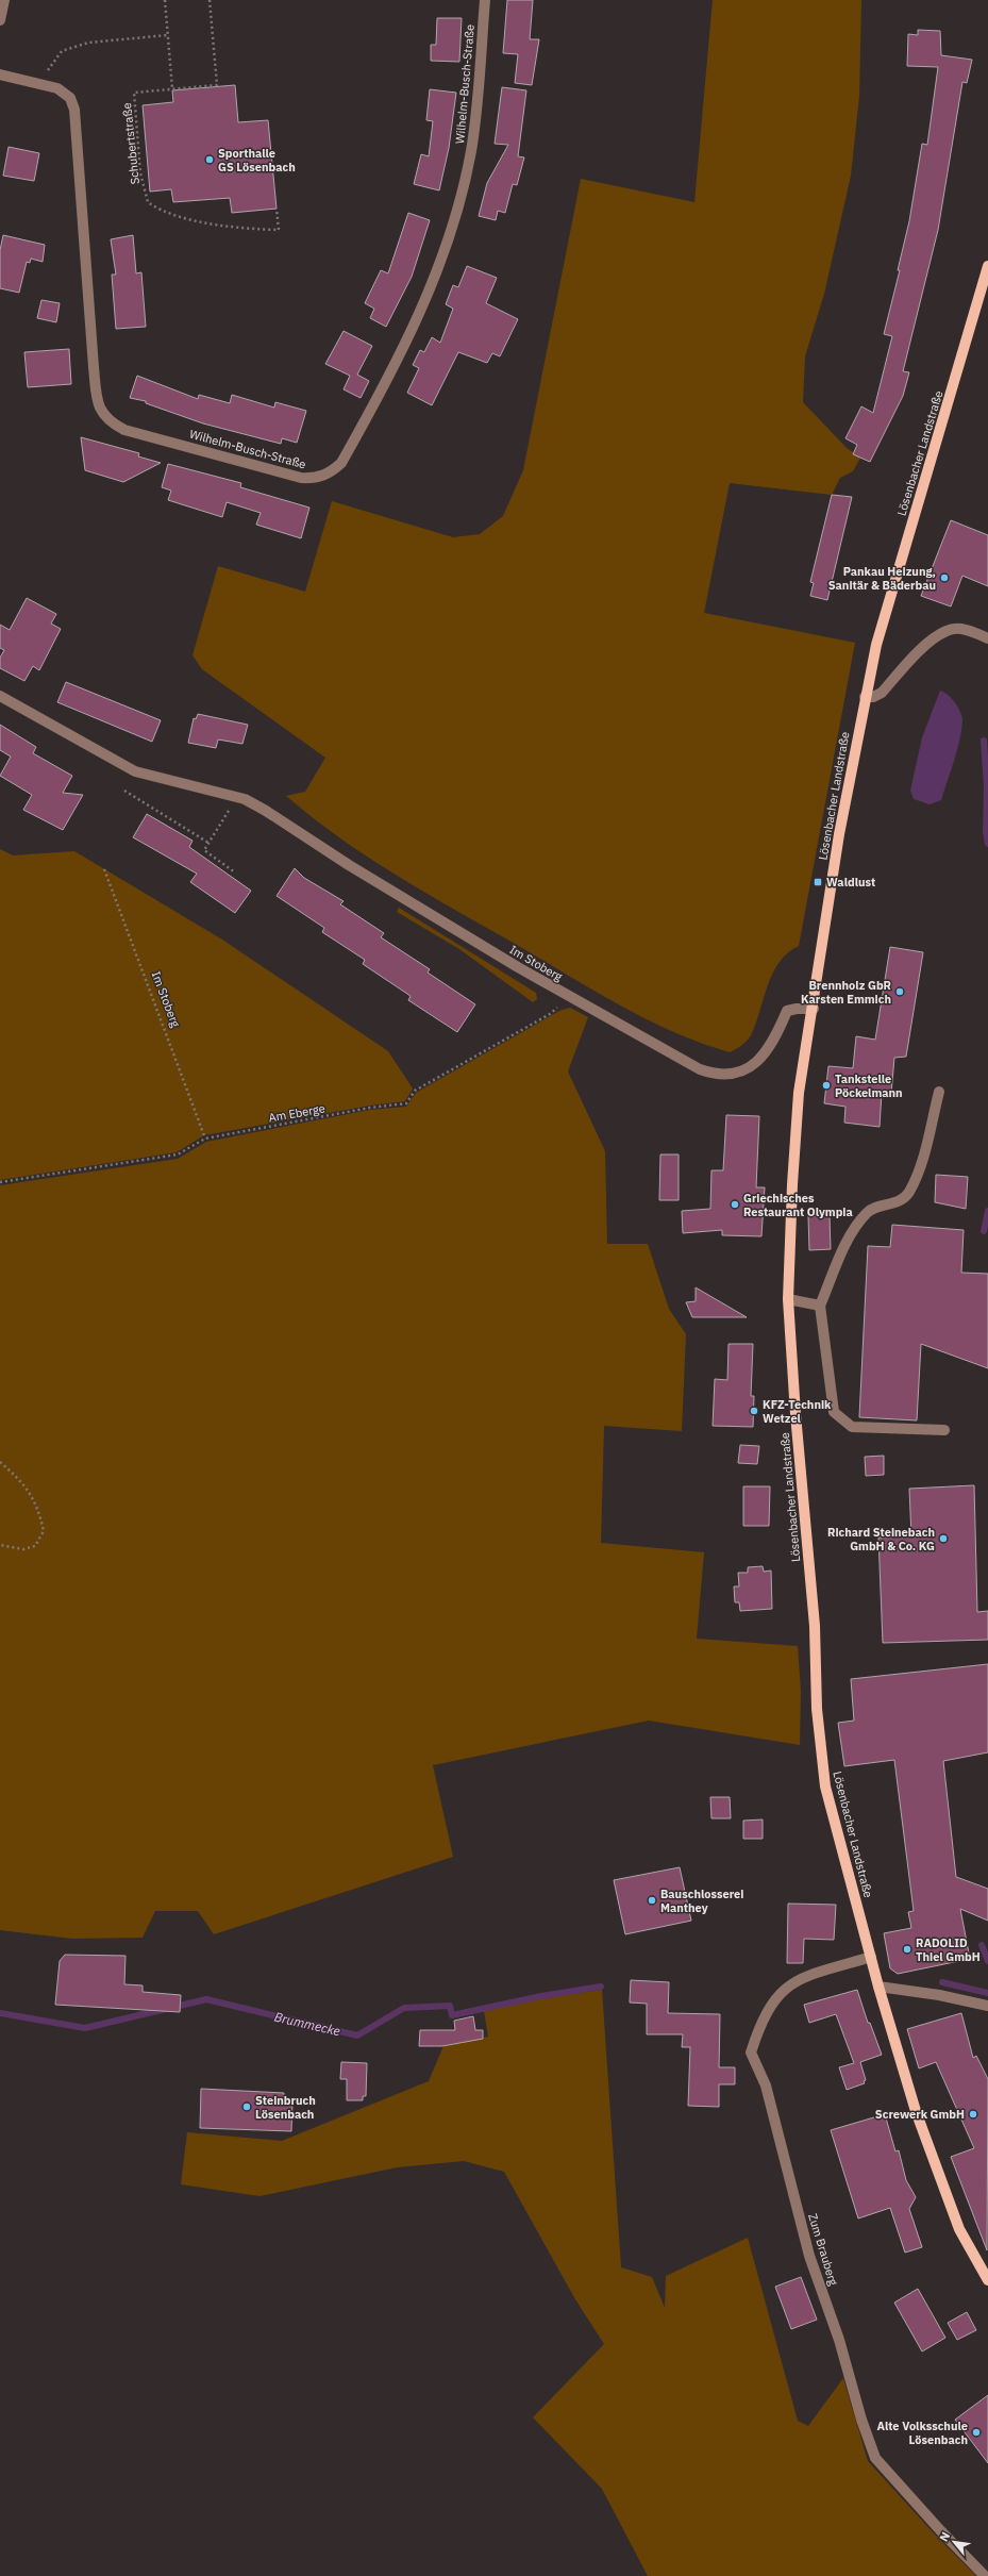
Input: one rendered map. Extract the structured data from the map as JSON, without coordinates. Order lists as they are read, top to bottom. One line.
{"streets":{"main road":["Lösenbacher Landstraße"],"street":["Wilhelm-Busch-Straße","Im Stoberg","Zum Brauberg"],"path":["Schubertstraße","Am Eberge"]},"crossings":[["Lösenbacher Landstraße","Im Stoberg"],["Lösenbacher Landstraße","Zum Brauberg"],["Im Stoberg","Am Eberge"]],"water":["Brummecke"],"places":{"other":["Sporthalle GS Lösenbach","Pankau Heizung, Sanitär & Bäderbau","Brennholz GbR Karsten Emmich","Tankstelle Pöckelmann","Griechisches Restaurant Olympia","KFZ-Technik Wetzel","Richard Steinebach GmbH & Co. KG","Bauschlosserei Manthey","RADOLID Thiel GmbH","Steinbruch Lösenbach","Screwerk GmbH","Alte Volksschule Lösenbach"],"transit":["Waldlust"]},"north":"top left"}
